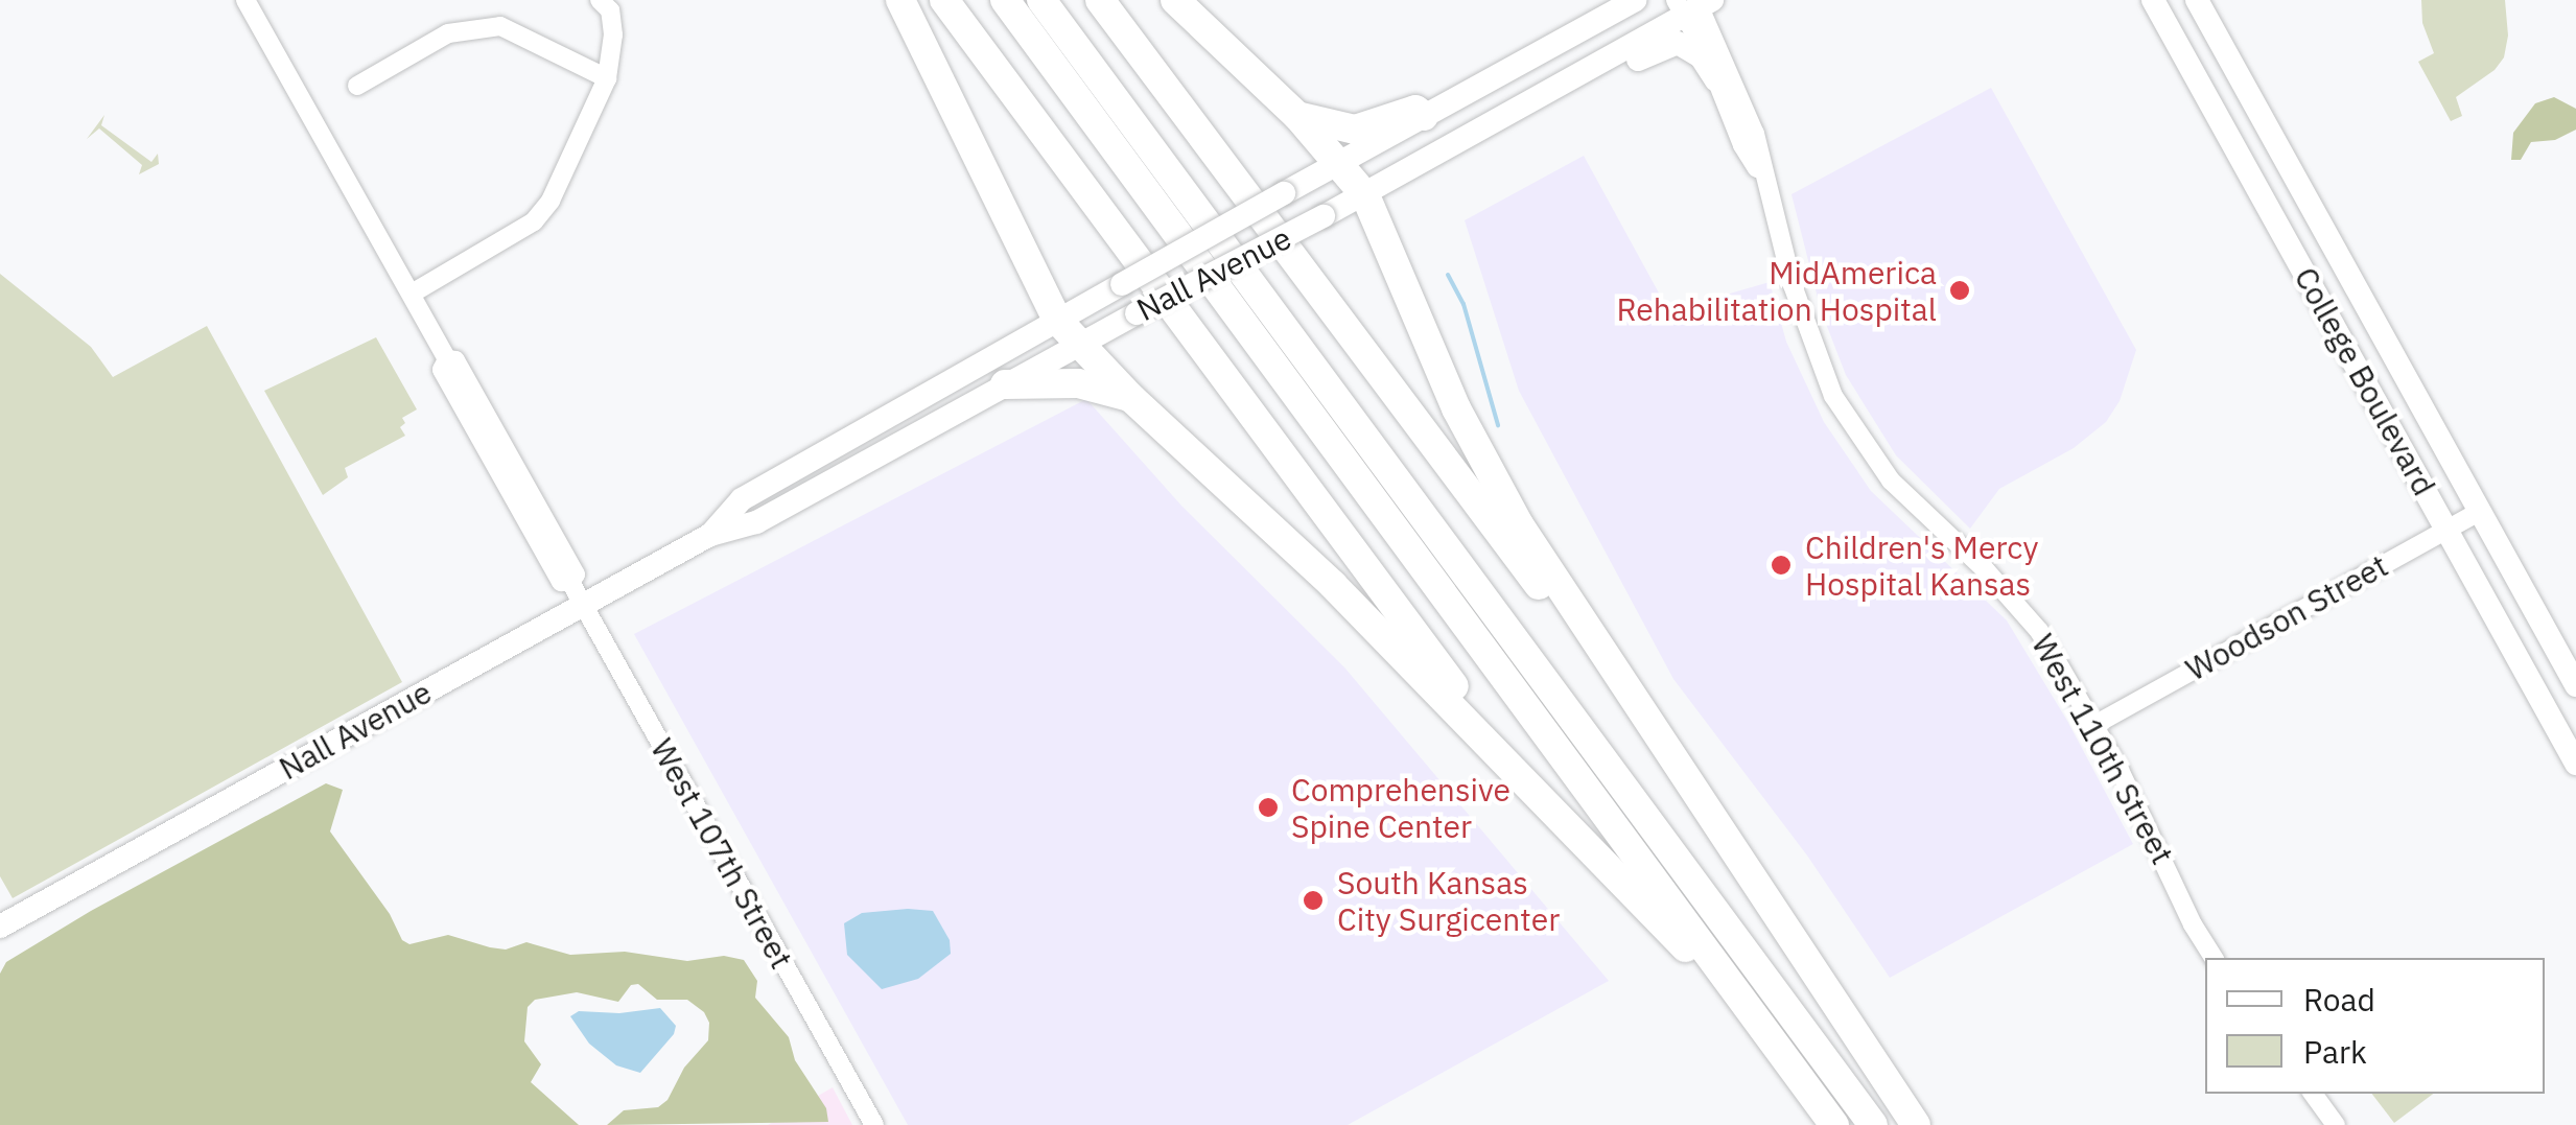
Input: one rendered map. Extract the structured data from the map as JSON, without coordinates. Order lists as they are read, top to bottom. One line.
{"streets":{"main road":["Nall Avenue","College Boulevard"],"street":["Woodson Street","West 110th Street","West 107th Street"]},"crossings":[["Nall Avenue","West 110th Street"],["Nall Avenue","West 107th Street"],["College Boulevard","Woodson Street"],["Woodson Street","West 110th Street"]],"places":["MidAmerica Rehabilitation Hospital","Children's Mercy Hospital Kansas","Comprehensive Spine Center","South Kansas City Surgicenter"],"legend":["Road","Park"]}
